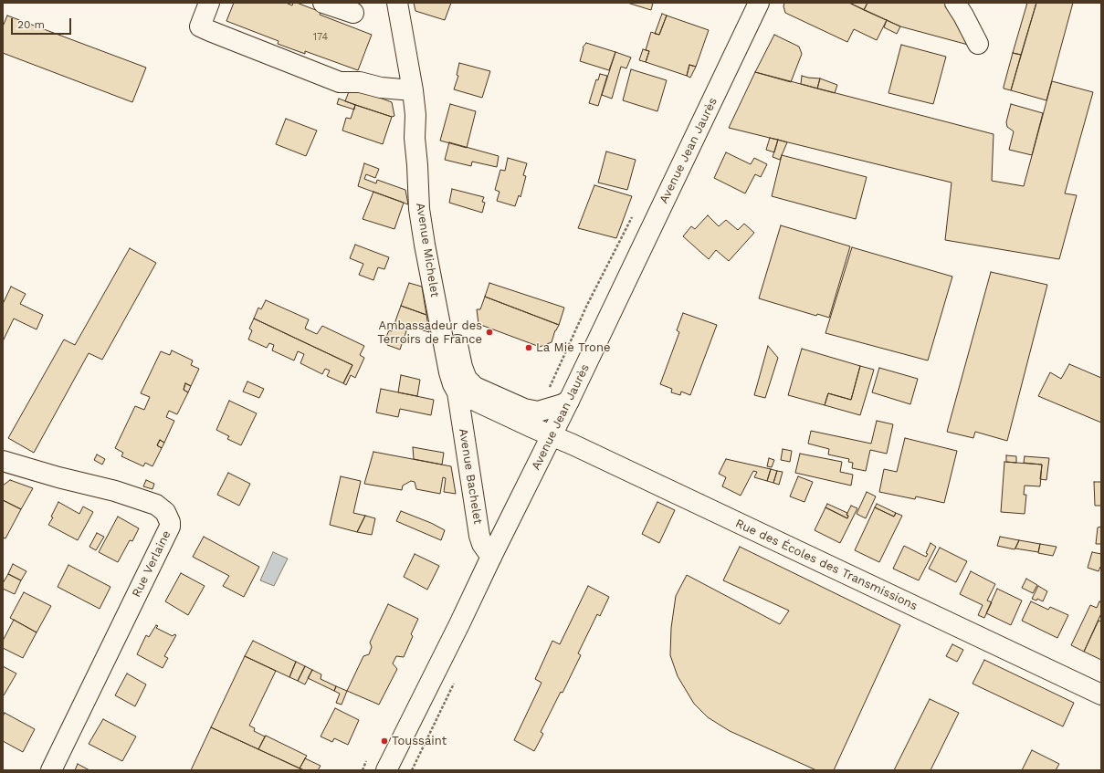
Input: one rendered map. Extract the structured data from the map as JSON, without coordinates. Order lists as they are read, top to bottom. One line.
{"streets":{"street":["Avenue Jean Jaurès","Avenue Michelet","Avenue Bachelet","Rue Verlaine","Rue des Écoles des Transmissions"]},"crossings":[["Avenue Jean Jaurès","Avenue Bachelet"],["Avenue Jean Jaurès","Rue des Écoles des Transmissions"],["Avenue Michelet","Avenue Bachelet"]],"places":["Ambassadeur des Terroirs de France","La Mie Trone","Toussaint"],"house_numbers":["174"],"scale_bar":"20 m"}
